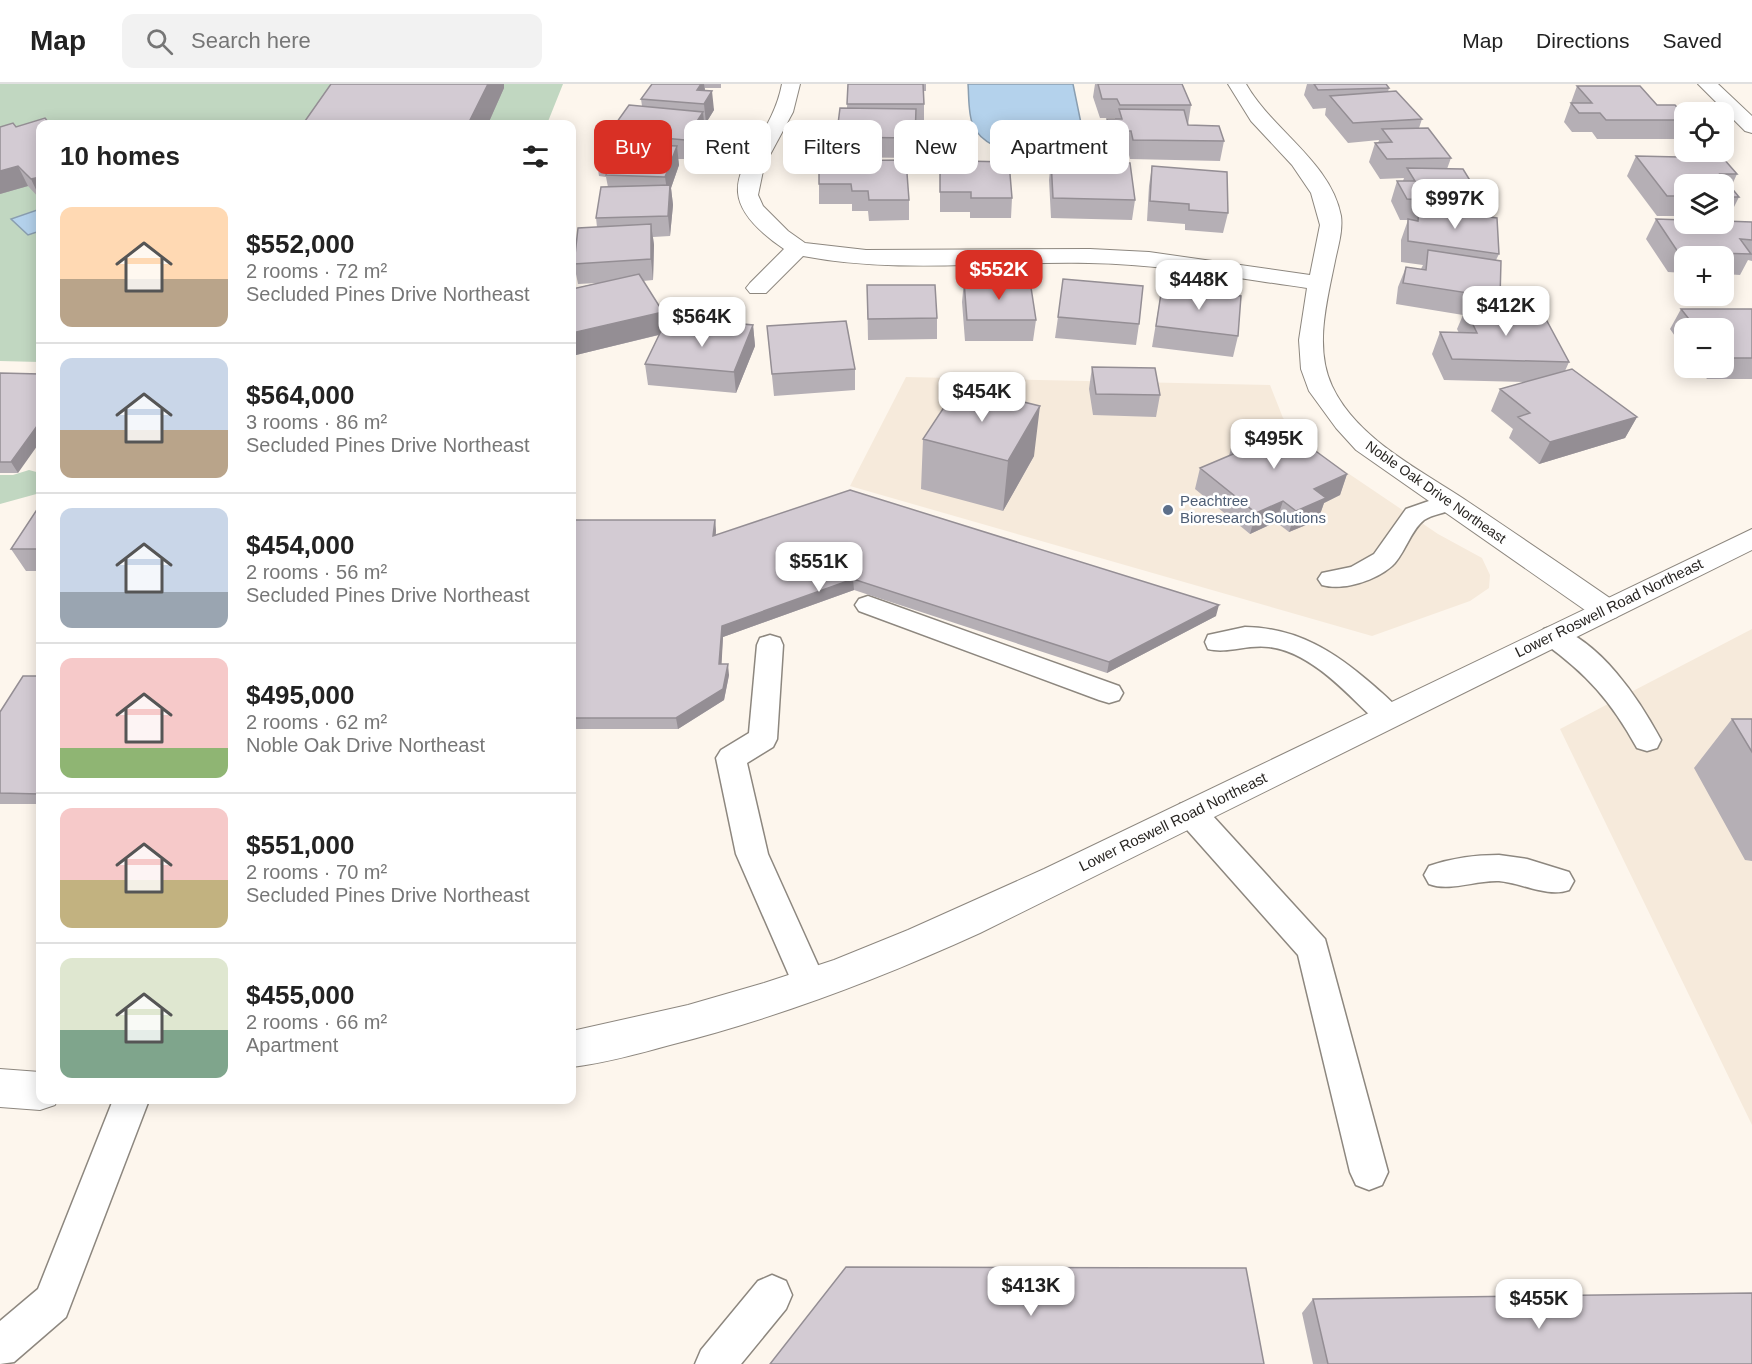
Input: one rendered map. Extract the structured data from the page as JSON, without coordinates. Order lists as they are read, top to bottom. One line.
{"streets":{"street":["Noble Oak Drive Northeast","Lower Roswell Road Northeast"]},"crossings":[["Noble Oak Drive Northeast","Lower Roswell Road Northeast"]],"places":["Peachtree Bioresearch Solutions"],"page":{"header":"Map","search":"Search here","nav":["Map","Directions","Saved"],"map_buttons":["+","−"],"chip":["Buy","Rent","Filters","New","Apartment"],"heading":"10 homes","price":["$997K","$552K","$448K","$412K","$564K","$454K","$495K","$551K","$413K","$455K"],"list":[{"name":"$552,000","note":"2 rooms · 72 m² · Secluded Pines Drive Northeast"},{"name":"$564,000","note":"3 rooms · 86 m² · Secluded Pines Drive Northeast"},{"name":"$454,000","note":"2 rooms · 56 m² · Secluded Pines Drive Northeast"},{"name":"$495,000","note":"2 rooms · 62 m² · Noble Oak Drive Northeast"},{"name":"$551,000","note":"2 rooms · 70 m² · Secluded Pines Drive Northeast"},{"name":"$455,000","note":"2 rooms · 66 m² · Apartment"}]}}
